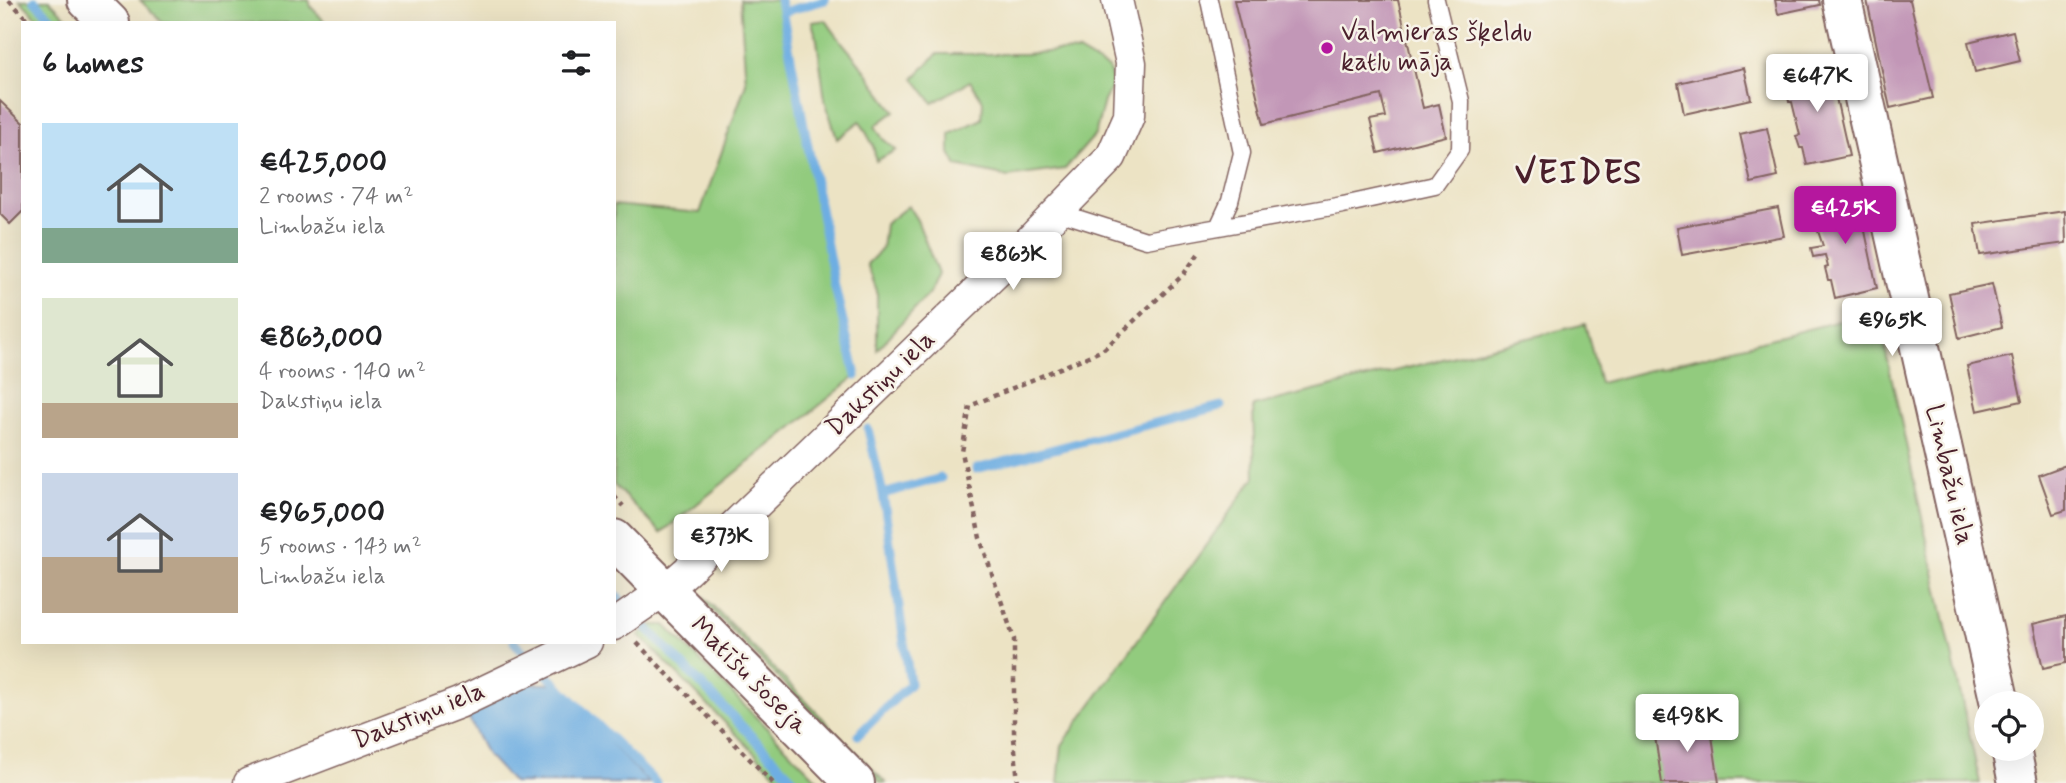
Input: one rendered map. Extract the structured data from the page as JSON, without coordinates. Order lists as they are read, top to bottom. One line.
{"streets":{"main road":["Limbažu iela","Matīšu šoseja"],"street":["Dakstiņu iela"]},"crossings":[["Dakstiņu iela","Matīšu šoseja"]],"districts":["VEIDES"],"places":["Valmieras šķeldu katlu māja"],"page":{"heading":"6 homes","price":["€647K","€425K","€863K","€965K","€373K","€498K"],"list":[{"name":"€425,000","note":"2 rooms · 74 m² · Limbažu iela"},{"name":"€863,000","note":"4 rooms · 140 m² · Dakstiņu iela"},{"name":"€965,000","note":"5 rooms · 143 m² · Limbažu iela"}]}}
